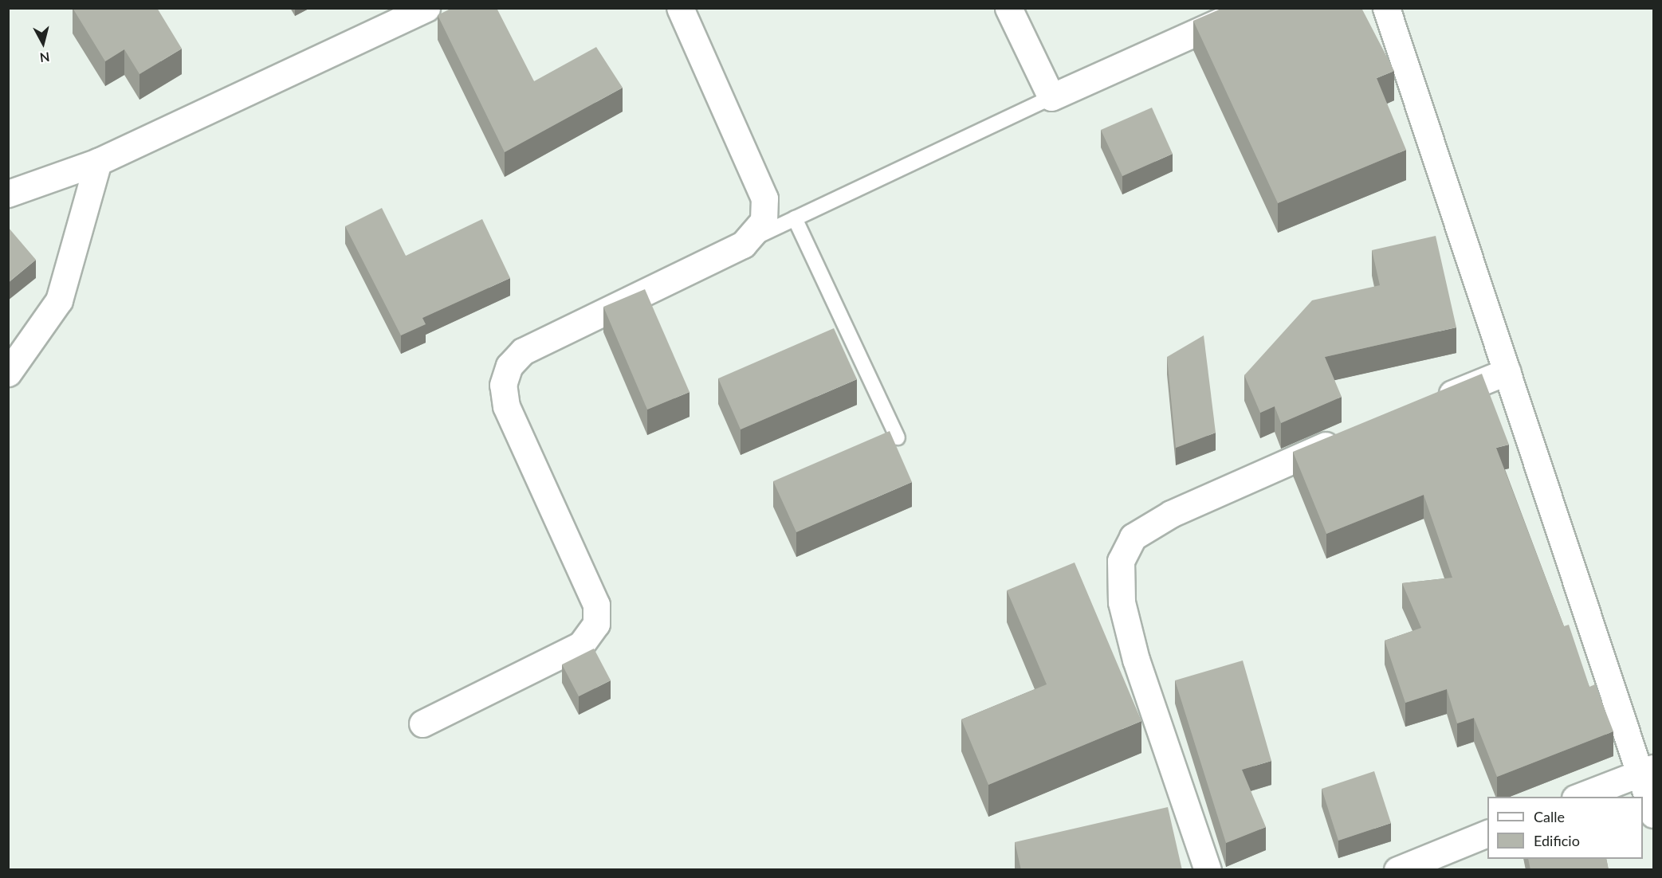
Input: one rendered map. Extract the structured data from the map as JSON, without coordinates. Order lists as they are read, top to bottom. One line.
{"legend":["Calle","Edificio"],"north":"bottom"}
